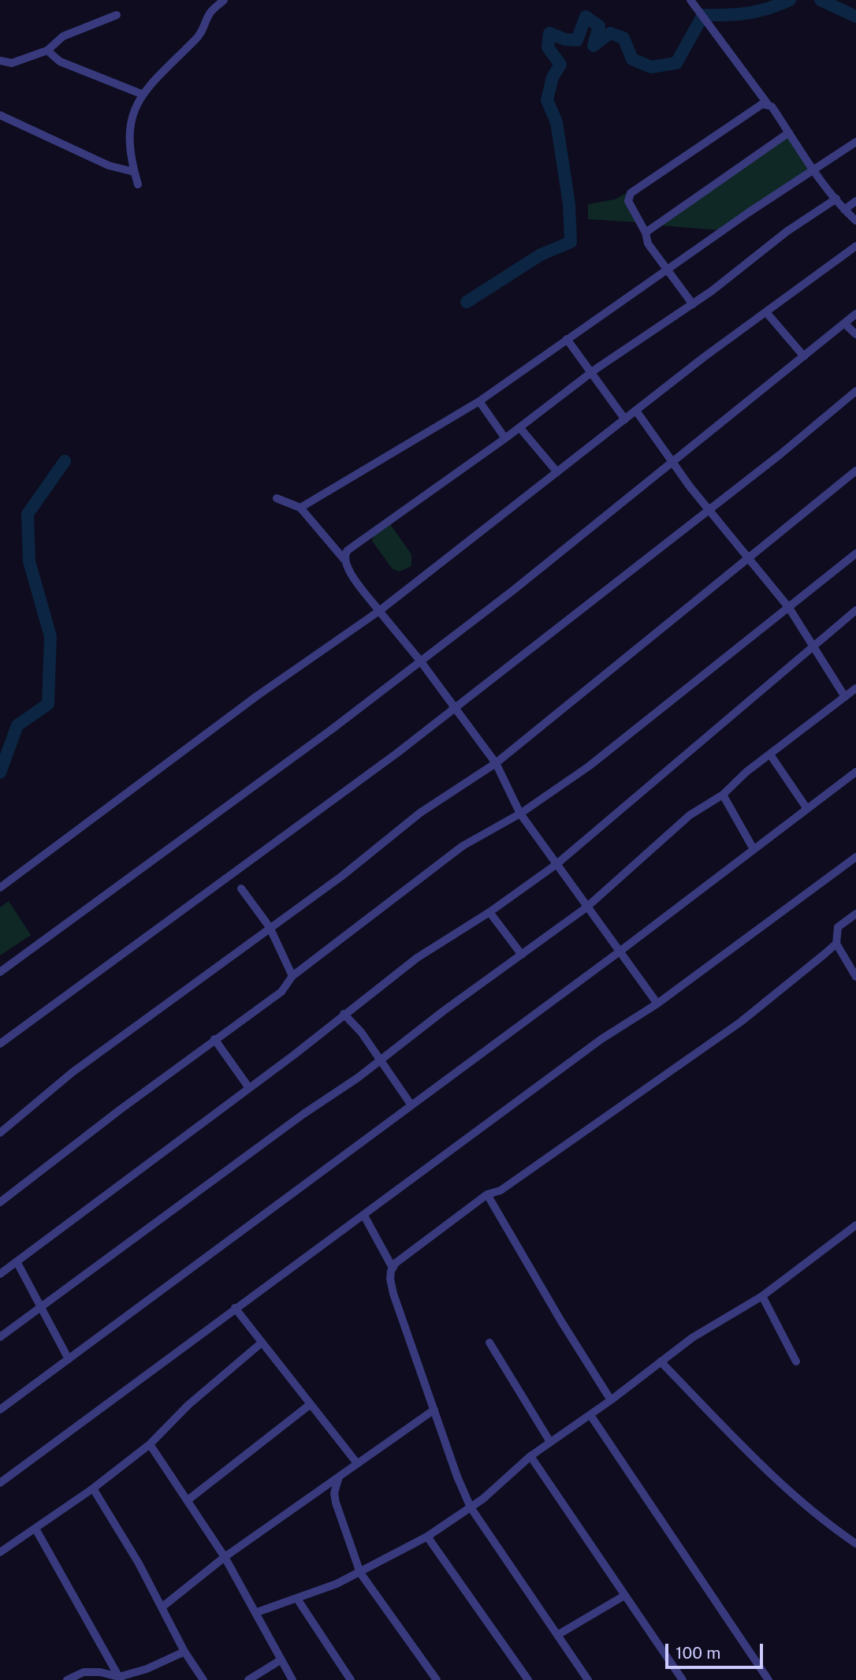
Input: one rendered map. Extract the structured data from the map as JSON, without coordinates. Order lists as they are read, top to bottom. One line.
{"scale_bar":"100 m"}
